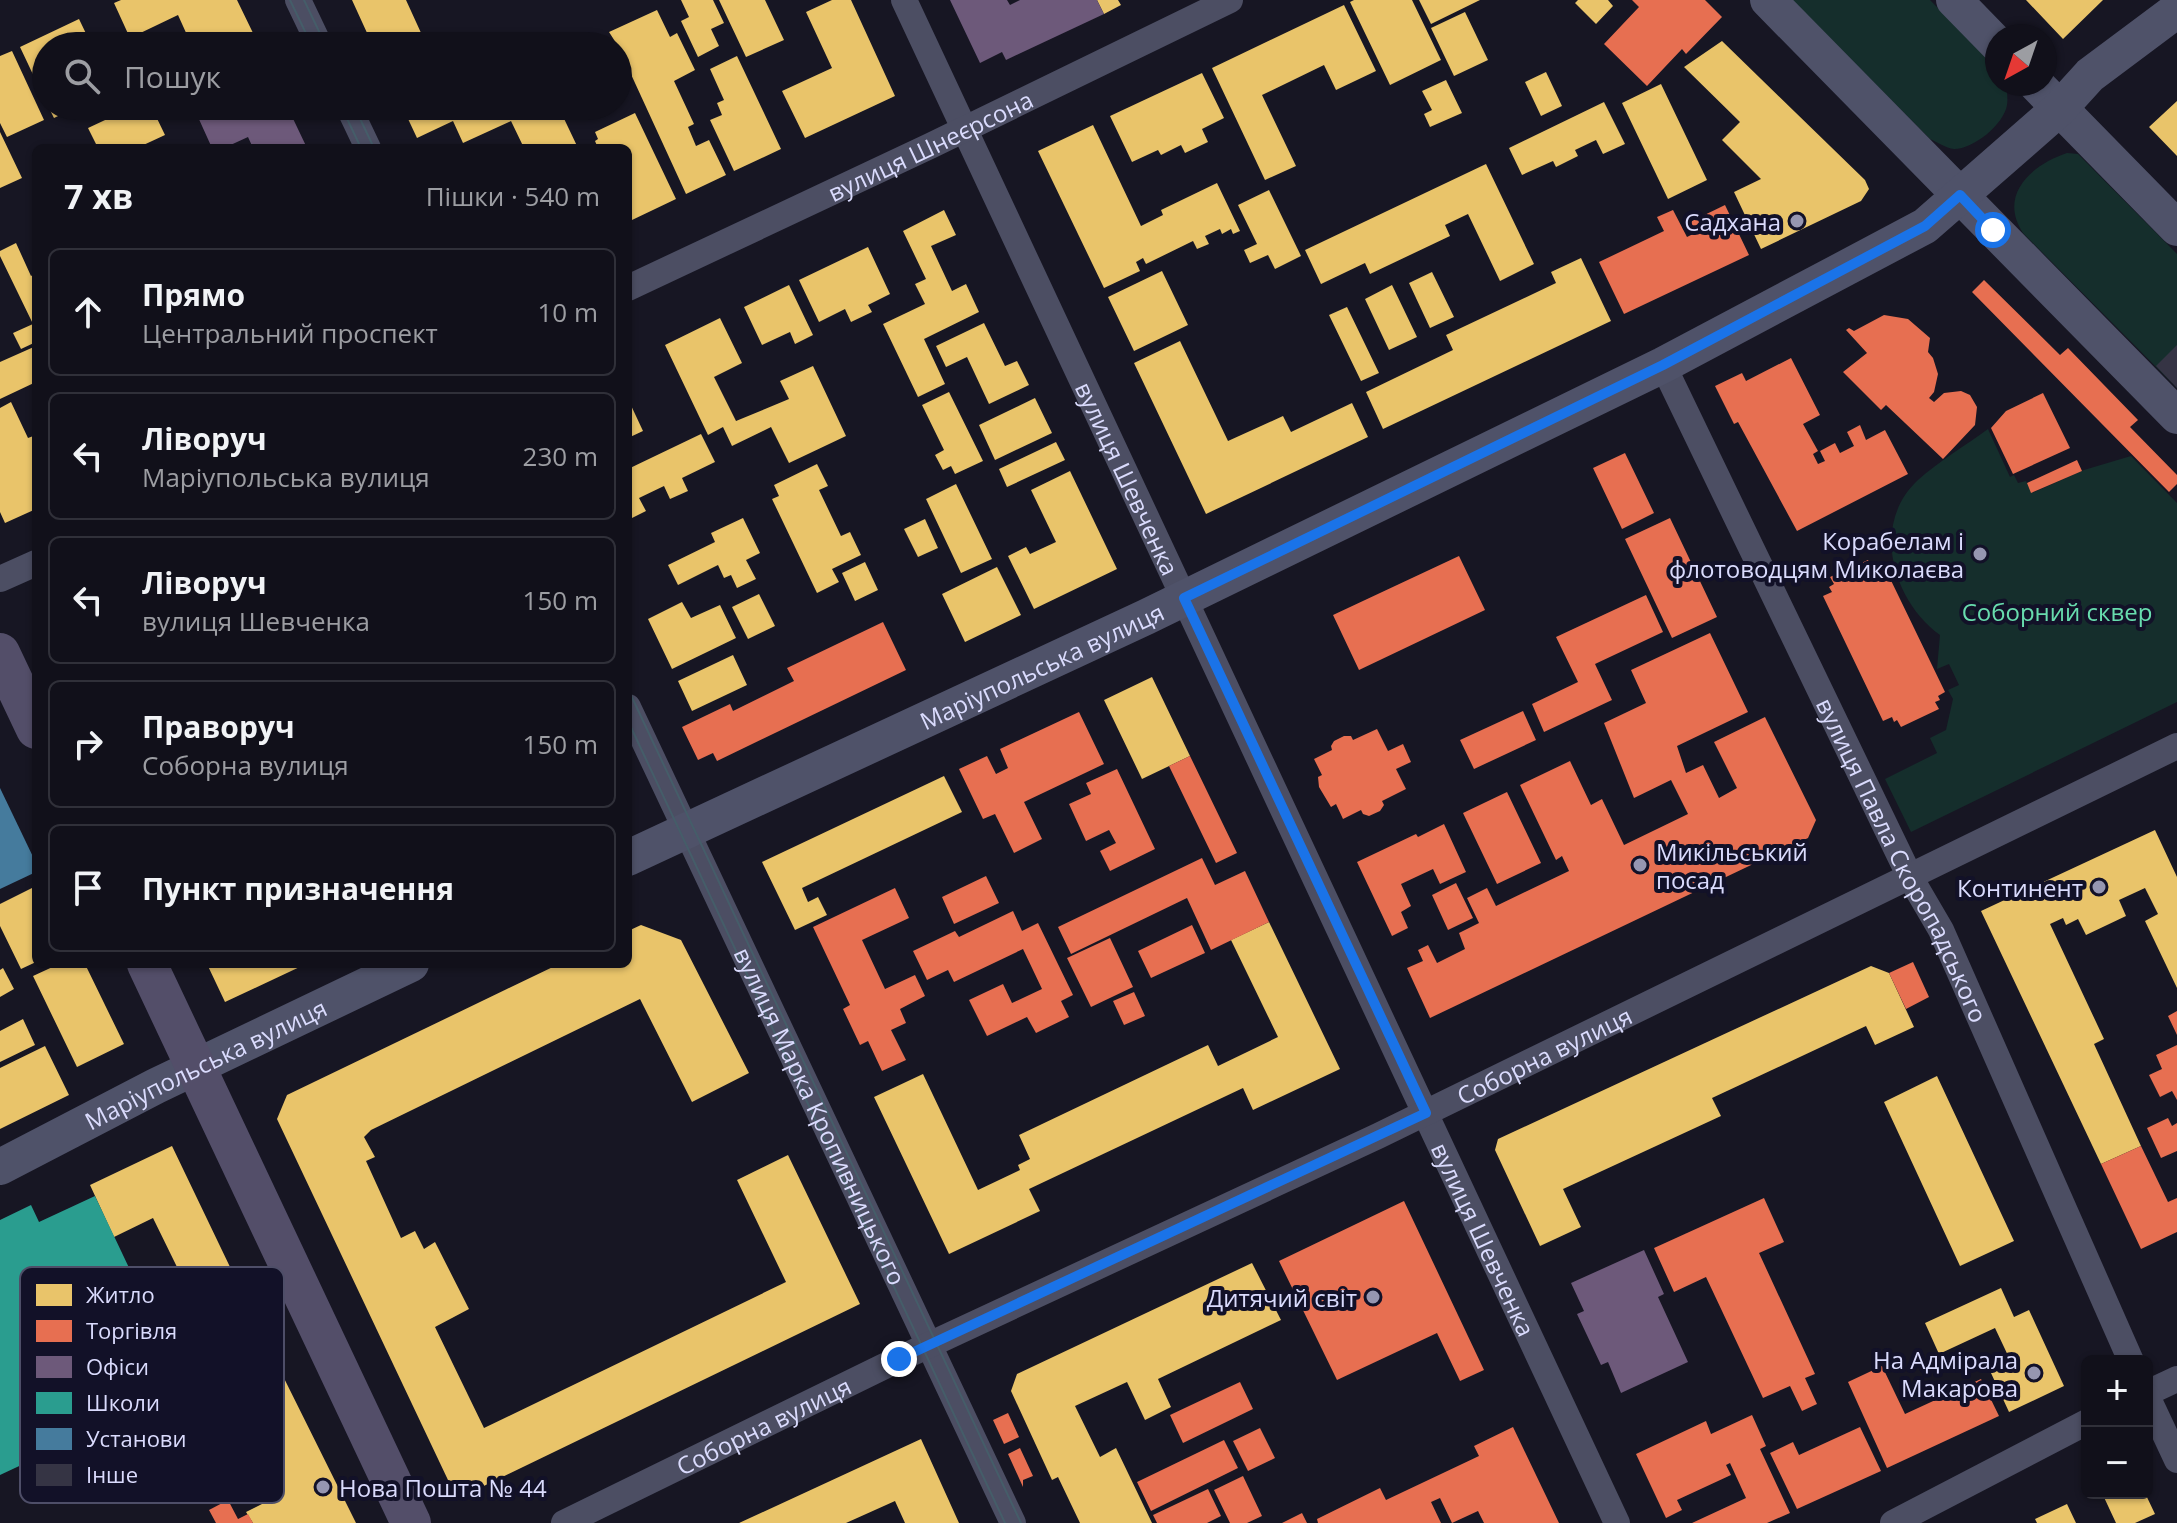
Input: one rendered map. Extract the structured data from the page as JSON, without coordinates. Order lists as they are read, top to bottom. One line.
{"streets":{"street":["вулиця Шнеєрсона","вулиця Шевченка","Маріупольська вулиця","вулиця Павла Скоропадського","Соборна вулиця","вулиця Марка Кропивницького"]},"crossings":[["вулиця Шнеєрсона","вулиця Шевченка"],["вулиця Шевченка","Маріупольська вулиця"],["вулиця Шевченка","Соборна вулиця"],["Маріупольська вулиця","вулиця Павла Скоропадського"],["Маріупольська вулиця","вулиця Марка Кропивницького"],["вулиця Павла Скоропадського","Соборна вулиця"],["Соборна вулиця","вулиця Марка Кропивницького"]],"parks":["Соборний сквер"],"places":["Садхана","Корабелам і флотоводцям Миколаєва","Микільський посад","Континент","Дитячий світ","На Адмірала Макарова","Нова Пошта № 44"],"legend":["Житло","Торгівля","Офіси","Школи","Установи","Інше"],"north":"bottom left","page":{"search":"Пошук","heading":["7 хв","Пішки · 540 m"],"list":[["Прямо","Центральний проспект","10 m"],["Ліворуч","Маріупольська вулиця","230 m"],["Ліворуч","вулиця Шевченка","150 m"],["Праворуч","Соборна вулиця","150 m"],"Пункт призначення"],"map_buttons":["+","−"]}}
